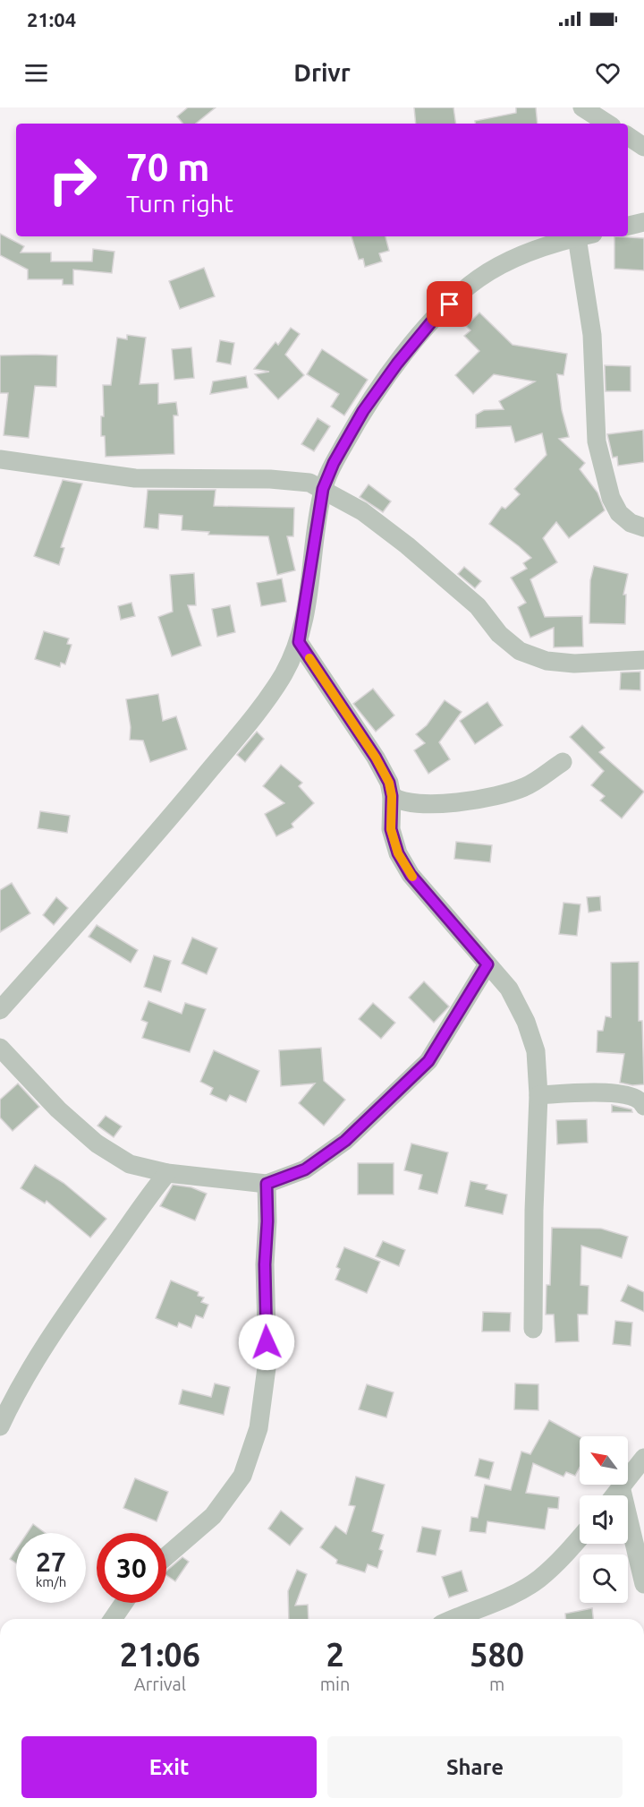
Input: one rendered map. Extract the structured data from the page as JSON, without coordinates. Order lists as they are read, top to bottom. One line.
{"north":"top left","page":{"status":"21:04","header":"Drivr","turn":["70 m","Turn right"],"speed":"27 km/h","limit":"30","eta":["21:06","Arrival","2","min","580","m"],"buttons":["Exit","Share"]}}
